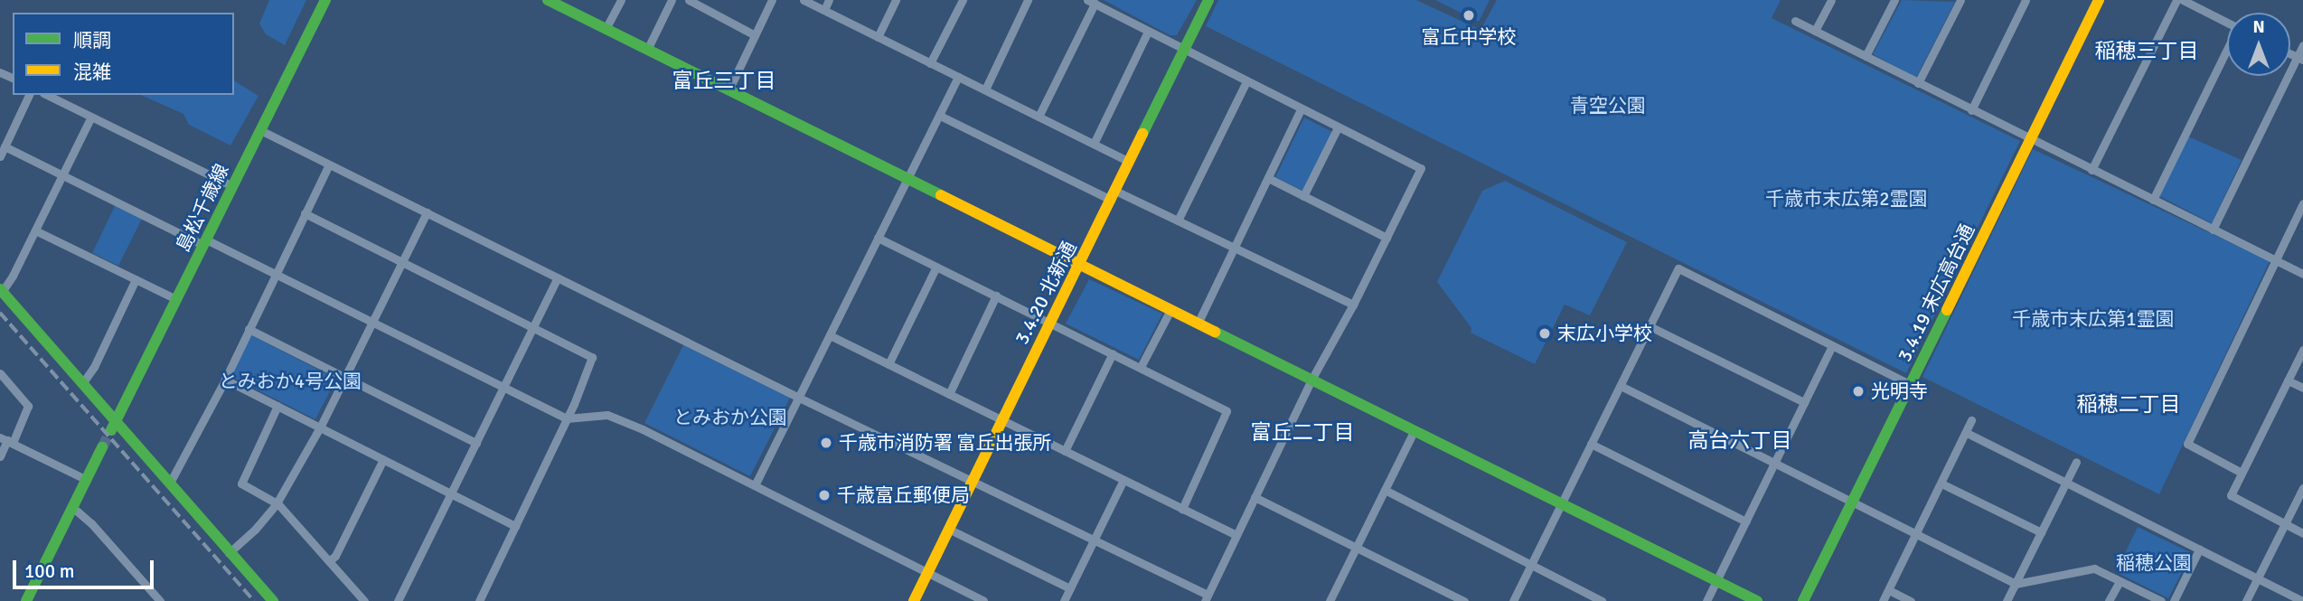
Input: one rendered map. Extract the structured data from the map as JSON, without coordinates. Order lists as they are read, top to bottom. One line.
{"streets":{"street":["島松千歳線","3.4.20 北新通","3.4.19 末広高台通"]},"districts":["稲穂三丁目","富丘三丁目","稲穂二丁目","富丘二丁目","高台六丁目"],"parks":["青空公園","千歳市末広第2霊園","千歳市末広第1霊園","とみおか4号公園","とみおか公園","稲穂公園"],"places":["富丘中学校","末広小学校","光明寺","千歳市消防署 富丘出張所","千歳富丘郵便局"],"legend":["順調","混雑"],"scale_bar":"100 m","north":"top"}
